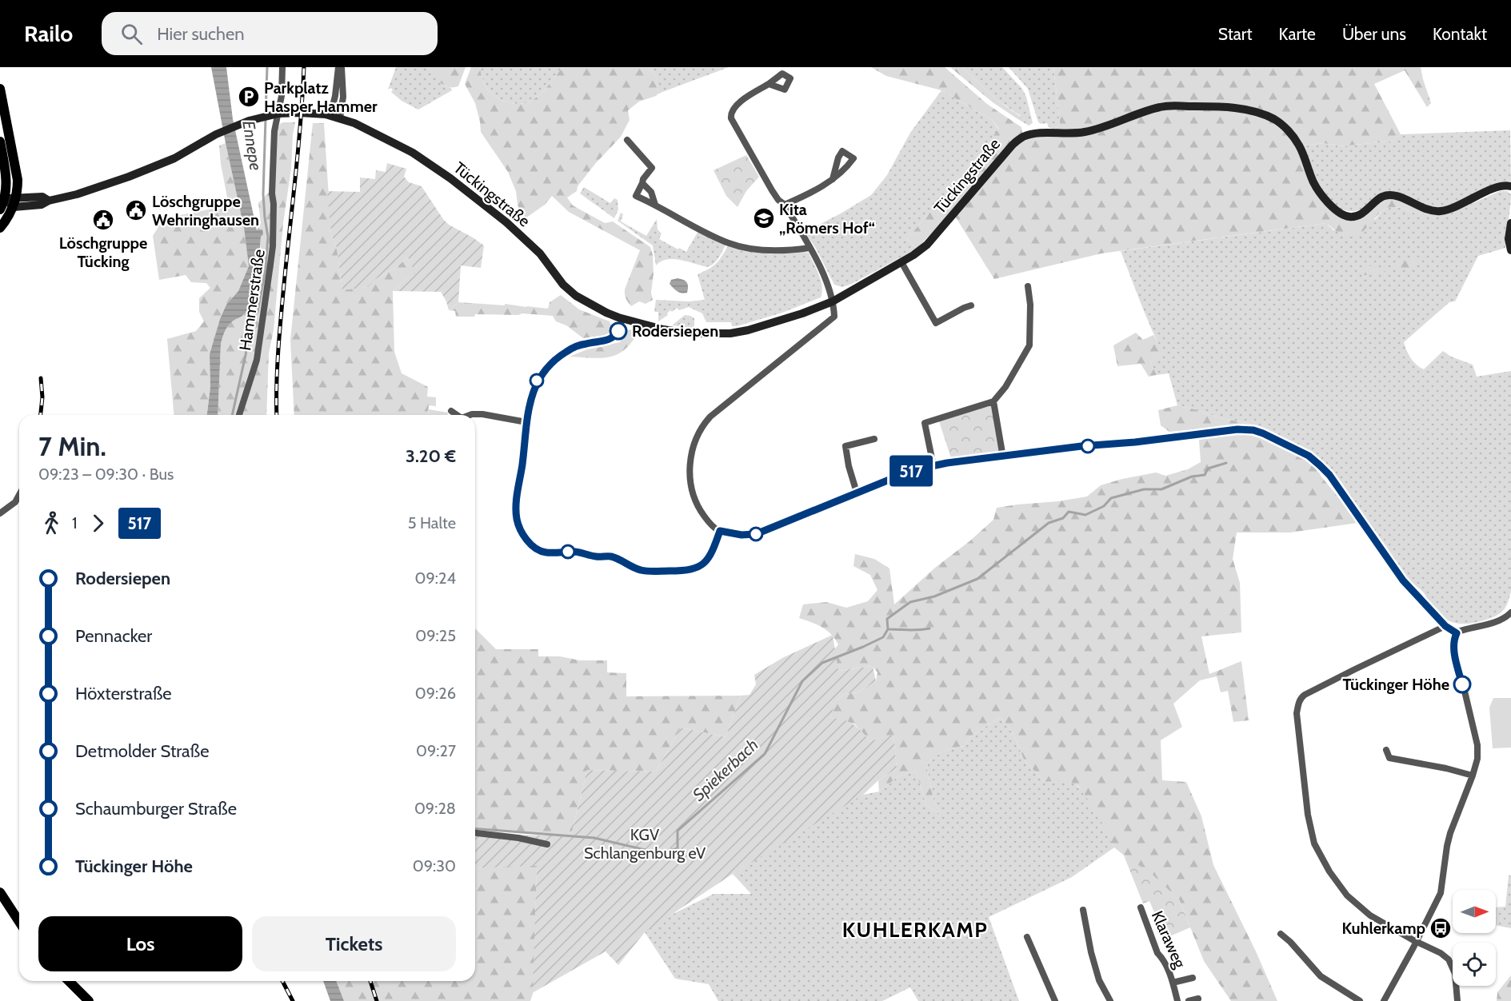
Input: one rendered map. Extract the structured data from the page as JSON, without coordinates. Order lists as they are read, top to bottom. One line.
{"streets":{"street":["Tückingstraße","Hammerstraße","Klaraweg"]},"crossings":[["Tückingstraße","Hammerstraße"]],"districts":["KUHLERKAMP"],"water":["Ennepe","Spiekerbach"],"parks":["KGV Schlangenburg eV"],"places":{"parking":["Parkplatz Hasper Hammer"],"public building":["Löschgruppe Wehringhausen","Löschgruppe Tücking"],"school or university":["Kita „Römers Hof“"],"other":["Rodersiepen","Tückinger Höhe"],"bus stop":["Kuhlerkamp"]},"lines":["bus line 517"],"north":"right","page":{"header":"Railo","search":"Hier suchen","nav":["Start","Karte","Über uns","Kontakt"],"on_map":"517","heading":["7 Min.","09:23 – 09:30 · Bus","3.20 €"],"legs":["1","517","5 Halte"],"list":[{"name":"Rodersiepen","value":"09:24"},{"name":"Pennacker","value":"09:25"},{"name":"Höxterstraße","value":"09:26"},{"name":"Detmolder Straße","value":"09:27"},{"name":"Schaumburger Straße","value":"09:28"},{"name":"Tückinger Höhe","value":"09:30"}],"buttons":["Los","Tickets"]}}
